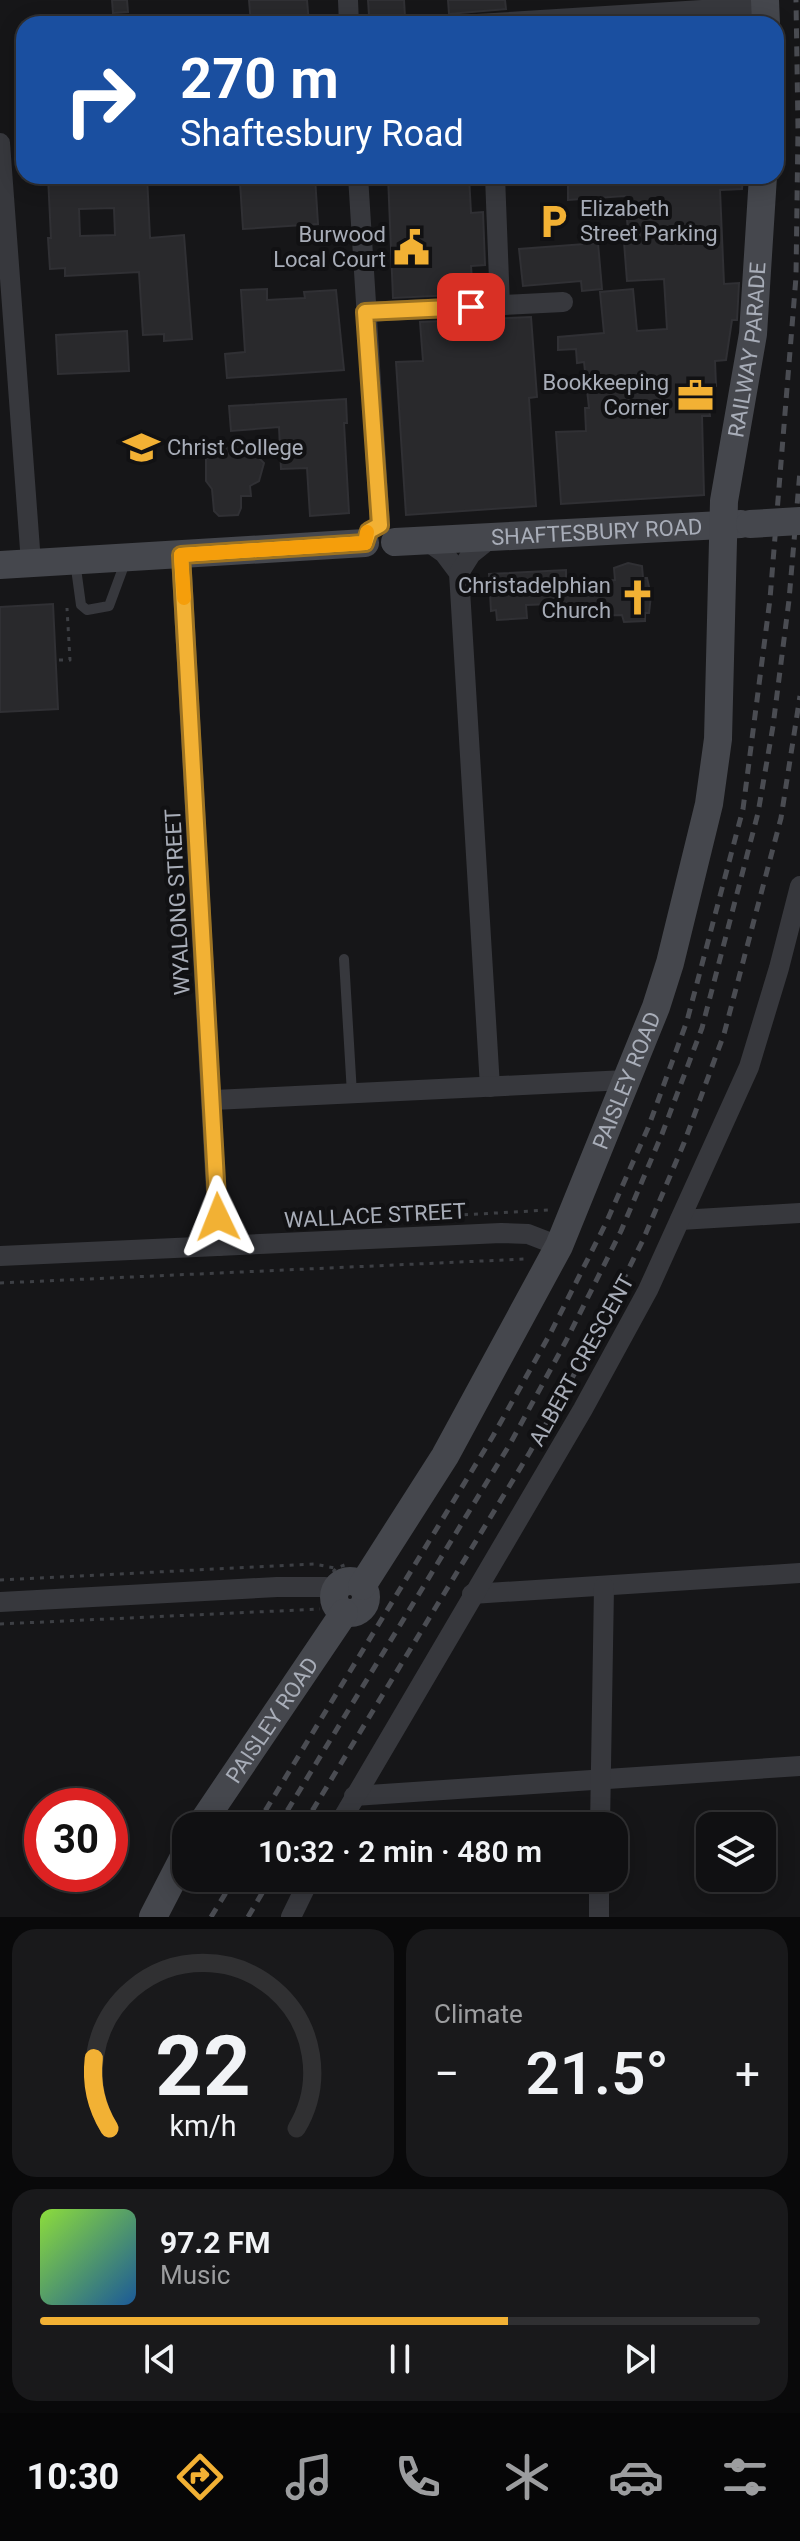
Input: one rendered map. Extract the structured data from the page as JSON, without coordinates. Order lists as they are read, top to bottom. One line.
{"streets":{"main road":["RAILWAY PARADE","SHAFTESBURY ROAD","PAISLEY ROAD"],"street":["WYALONG STREET","WALLACE STREET","ALBERT CRESCENT"]},"crossings":[["RAILWAY PARADE","SHAFTESBURY ROAD"],["RAILWAY PARADE","PAISLEY ROAD"],["SHAFTESBURY ROAD","WYALONG STREET"],["SHAFTESBURY ROAD","PAISLEY ROAD"],["WYALONG STREET","WALLACE STREET"],["PAISLEY ROAD","WALLACE STREET"]],"places":{"parking":["Elizabeth Street Parking"],"public building":["Burwood Local Court"],"office":["Bookkeeping Corner"],"school or university":["Christ College"],"church":["Christadelphian Church"]},"page":{"turn":["270 m","Shaftesbury Road"],"limit":"30","trip":"10:32 · 2 min · 480 m","tile":"Climate","heat":["−","21.5°","+"],"song":["97.2 FM","Music"],"tabs":"10:30","gauge":["22","km/h"]}}
